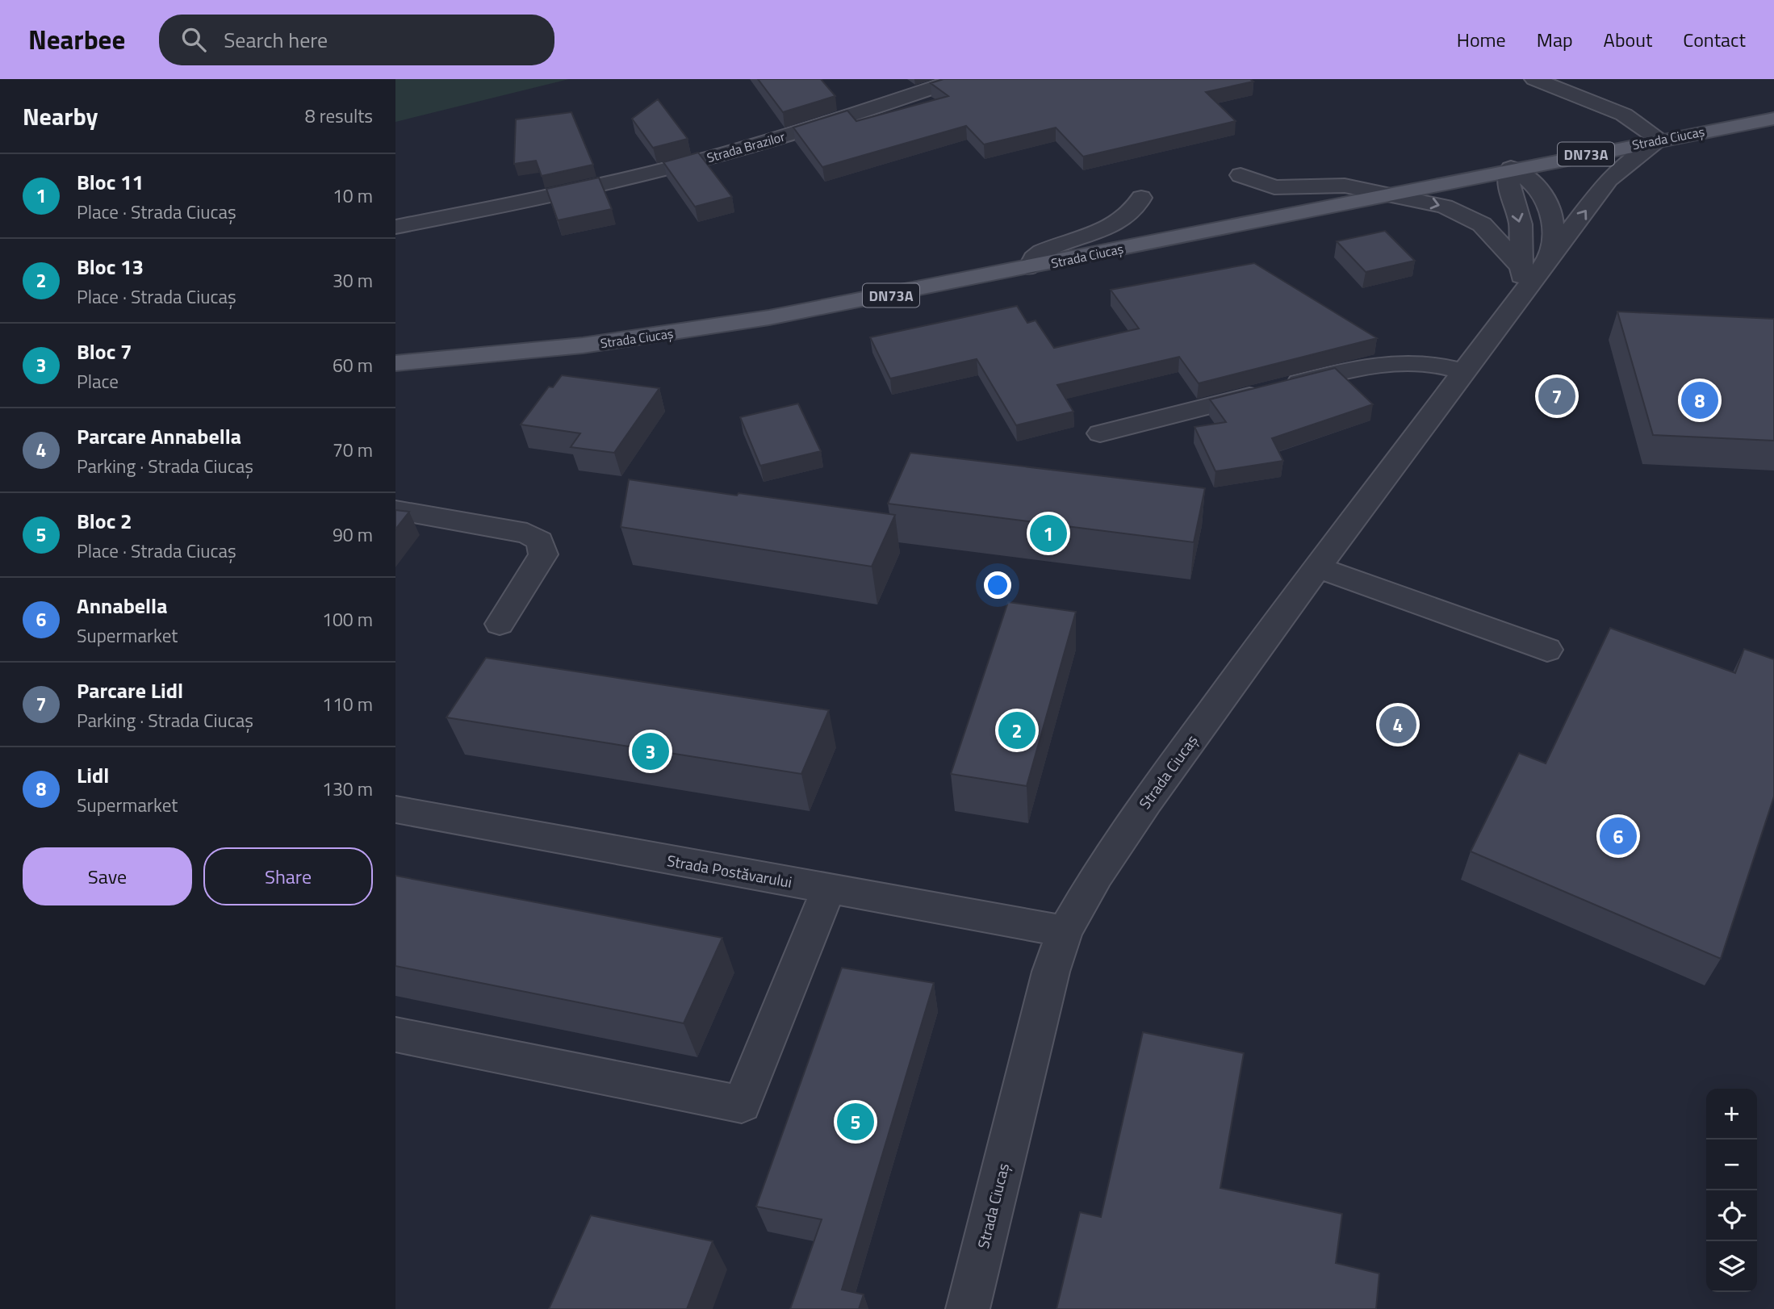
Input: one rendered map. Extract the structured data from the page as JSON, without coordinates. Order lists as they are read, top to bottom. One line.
{"streets":{"main road":["Strada Ciucaș","DN73A"],"street":["Strada Brazilor","Strada Postăvarului"]},"crossings":[["Strada Ciucaș","Strada Postăvarului"]],"page":{"header":"Nearbee","search":"Search here","nav":["Home","Map","About","Contact"],"heading":["Nearby","8 results"],"list":[{"mark":"1","name":"Bloc 11","note":"Place · Strada Ciucaș","value":"10 m"},{"mark":"2","name":"Bloc 13","note":"Place · Strada Ciucaș","value":"30 m"},{"mark":"3","name":"Bloc 7","note":"Place","value":"60 m"},{"mark":"4","name":"Parcare Annabella","note":"Parking · Strada Ciucaș","value":"70 m"},{"mark":"5","name":"Bloc 2","note":"Place · Strada Ciucaș","value":"90 m"},{"mark":"6","name":"Annabella","note":"Supermarket","value":"100 m"},{"mark":"7","name":"Parcare Lidl","note":"Parking · Strada Ciucaș","value":"110 m"},{"mark":"8","name":"Lidl","note":"Supermarket","value":"130 m"}],"pins":["7","8","1","4","2","3","6","5"],"buttons":["Save","Share"],"map_buttons":["+","−"]}}
